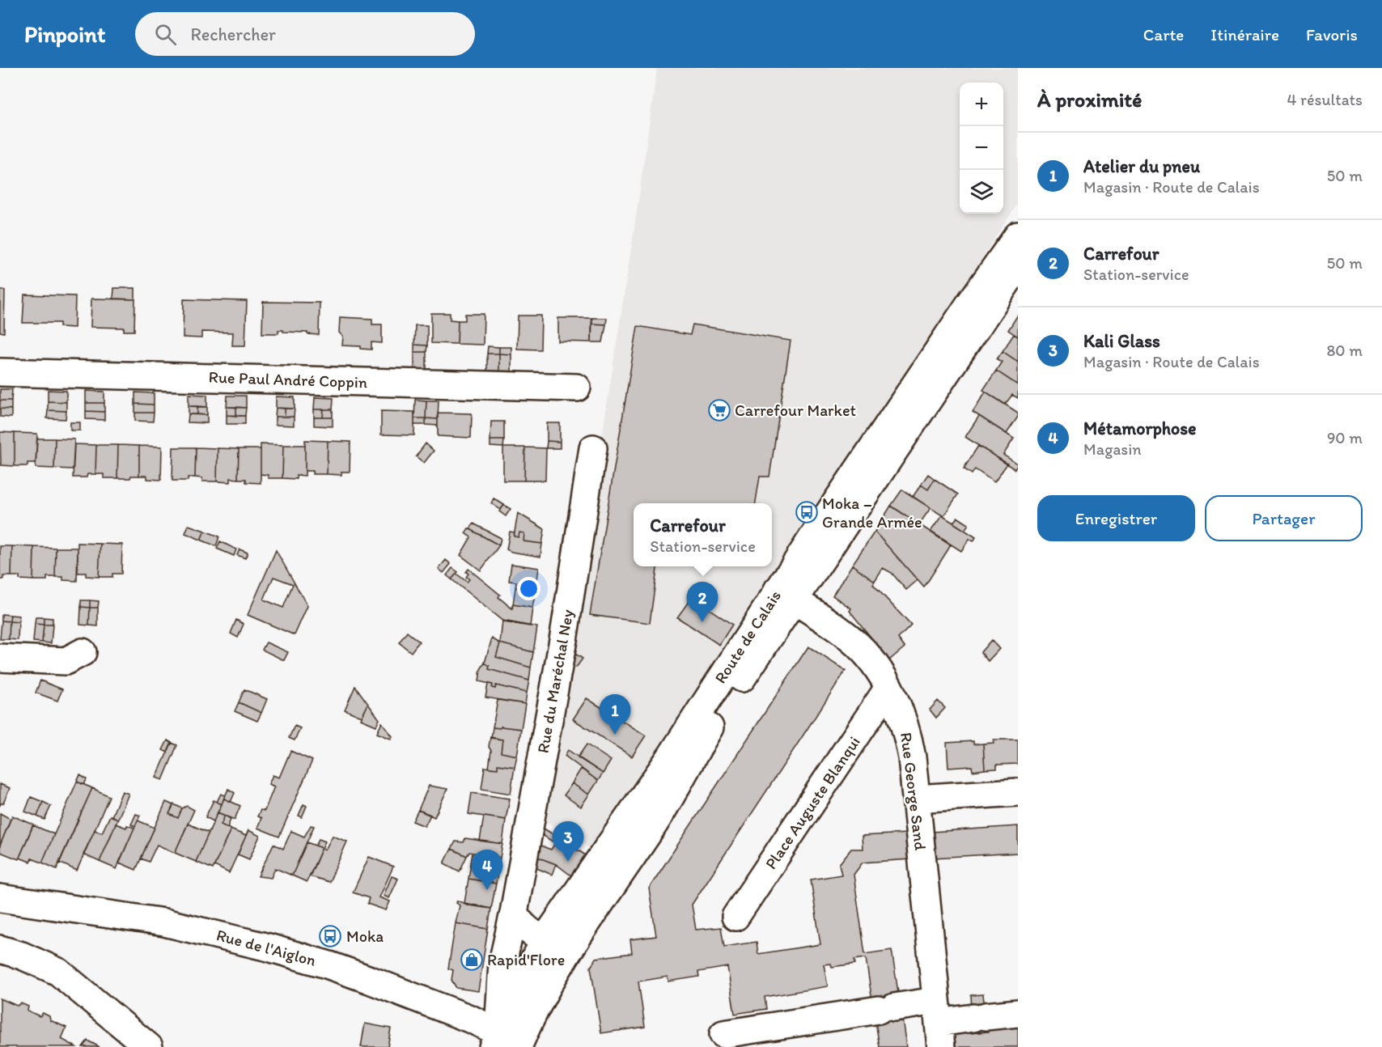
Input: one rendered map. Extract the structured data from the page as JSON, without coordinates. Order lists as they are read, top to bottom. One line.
{"streets":{"street":["Rue Paul André Coppin","Route de Calais","Rue du Maréchal Ney","Rue George Sand","Place Auguste Blanqui","Rue de l'Aiglon"]},"crossings":[["Route de Calais","Rue du Maréchal Ney"],["Route de Calais","Rue George Sand"],["Route de Calais","Rue de l'Aiglon"],["Rue du Maréchal Ney","Rue de l'Aiglon"],["Rue George Sand","Place Auguste Blanqui"]],"places":{"supermarket":["Carrefour Market"],"bus stop":["Moka – Grande Armée","Moka"],"shop":["Rapid'Flore"]},"page":{"header":"Pinpoint","search":"Rechercher","nav":["Carte","Itinéraire","Favoris"],"heading":["À proximité","4 résultats"],"map_buttons":["+","−"],"list":[{"mark":"1","name":"Atelier du pneu","note":"Magasin · Route de Calais","value":"50 m"},{"mark":"2","name":"Carrefour","note":"Station-service","value":"50 m"},{"mark":"3","name":"Kali Glass","note":"Magasin · Route de Calais","value":"80 m"},{"mark":"4","name":"Métamorphose","note":"Magasin","value":"90 m"}],"buttons":["Enregistrer","Partager"],"popup":["Carrefour","Station-service"],"pins":["2","1","3","4"]}}
